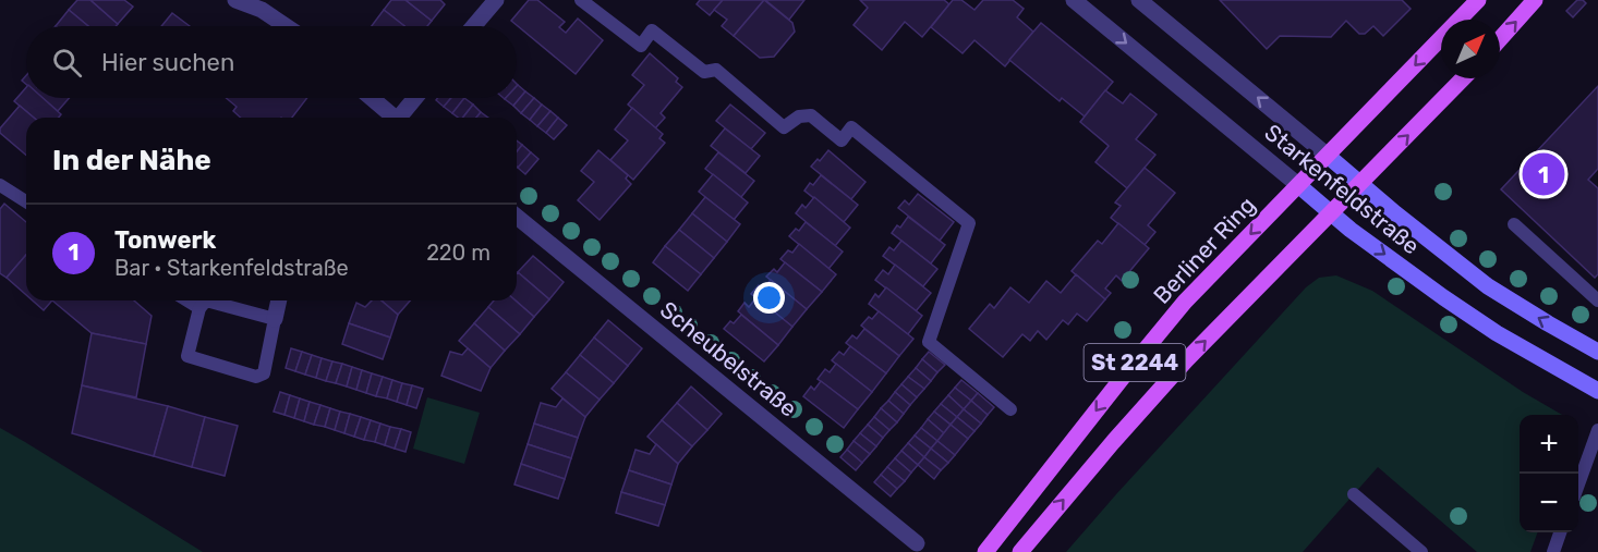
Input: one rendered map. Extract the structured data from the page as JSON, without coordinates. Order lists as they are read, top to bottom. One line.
{"streets":{"main road":["Starkenfeldstraße","Berliner Ring","St 2244"],"street":["Scheubelstraße"]},"crossings":[["Starkenfeldstraße","Berliner Ring"],["Starkenfeldstraße","St 2244"]],"north":"top right","page":{"search":"Hier suchen","heading":"In der Nähe","pins":"1","list":[{"mark":"1","name":"Tonwerk","note":"Bar · Starkenfeldstraße","value":"220 m"}],"map_buttons":["+","−"]}}
